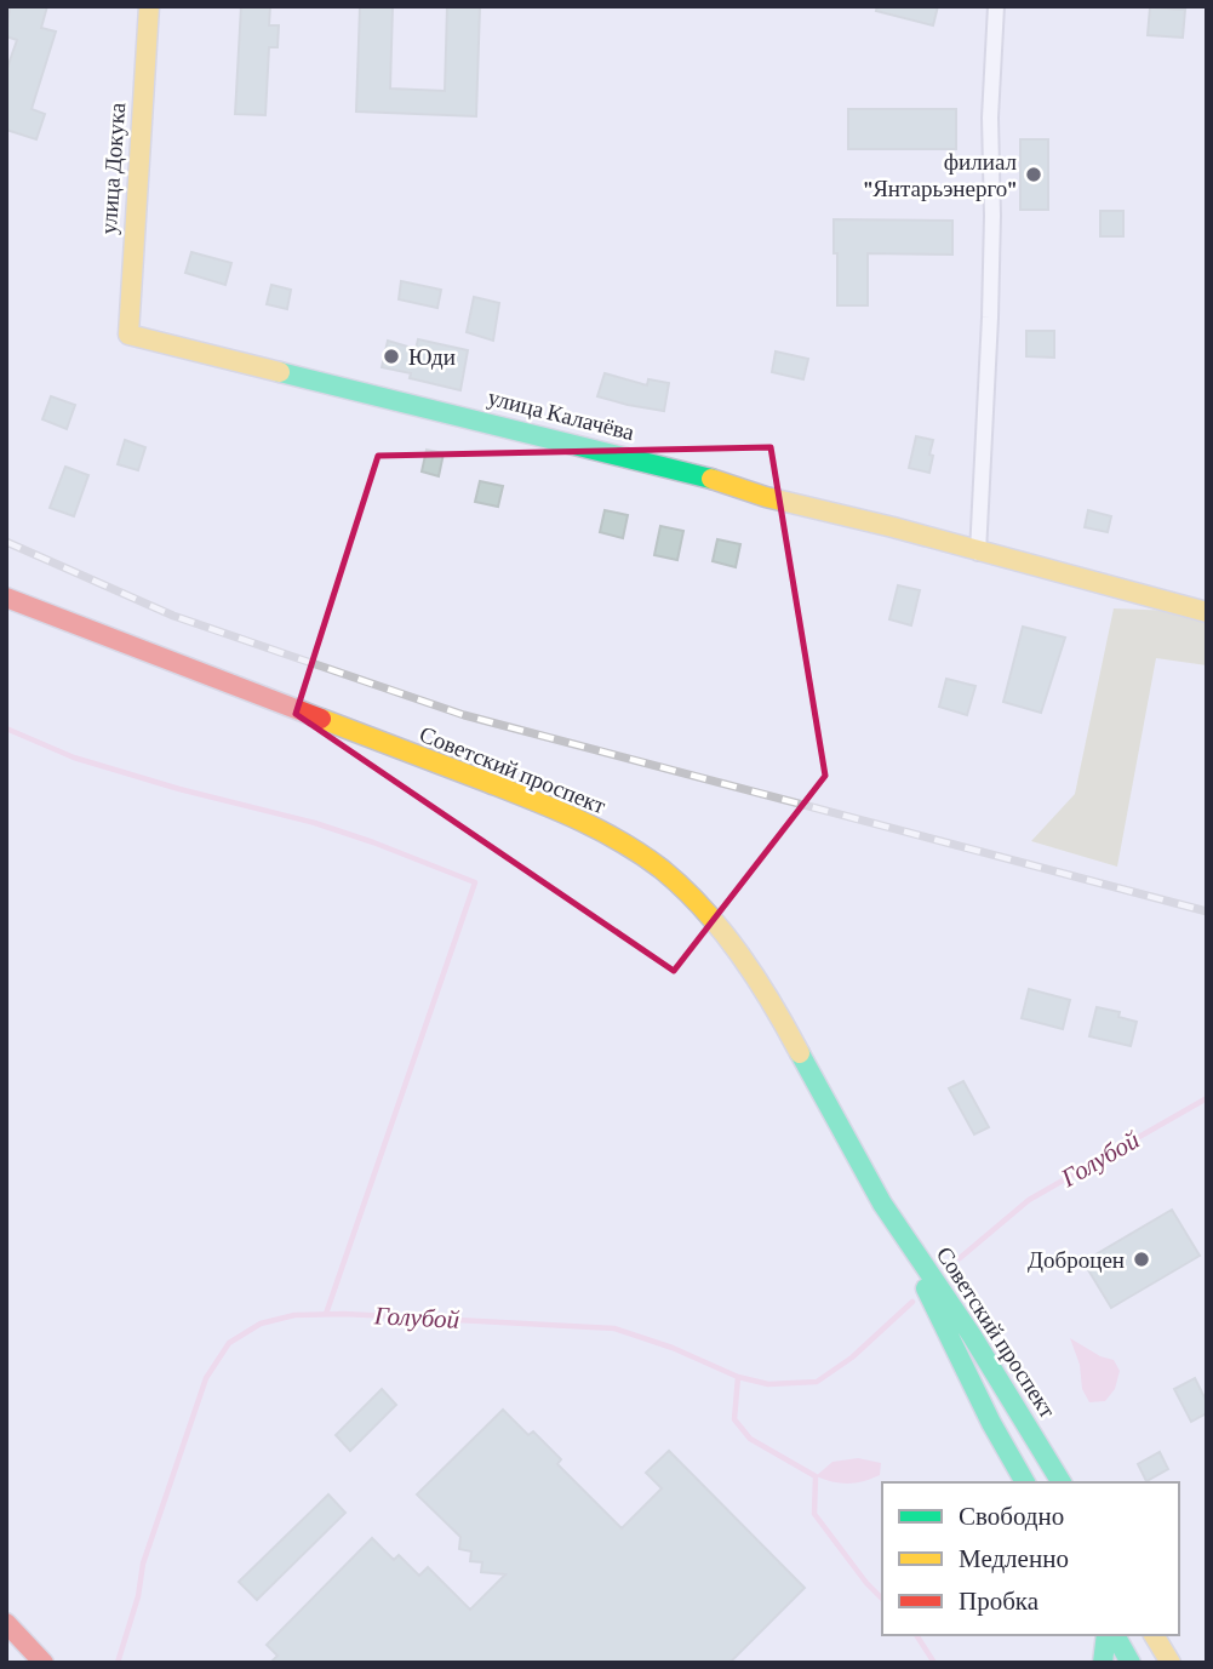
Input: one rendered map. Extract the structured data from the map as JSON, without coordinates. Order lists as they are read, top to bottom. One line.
{"streets":{"main road":["улица Докука","улица Калачёва","Советский проспект"]},"crossings":[["улица Докука","улица Калачёва"]],"water":["Голубой"],"places":["филиал \"Янтарьэнерго\"","Юди","Доброцен"],"legend":["Свободно","Медленно","Пробка"]}
